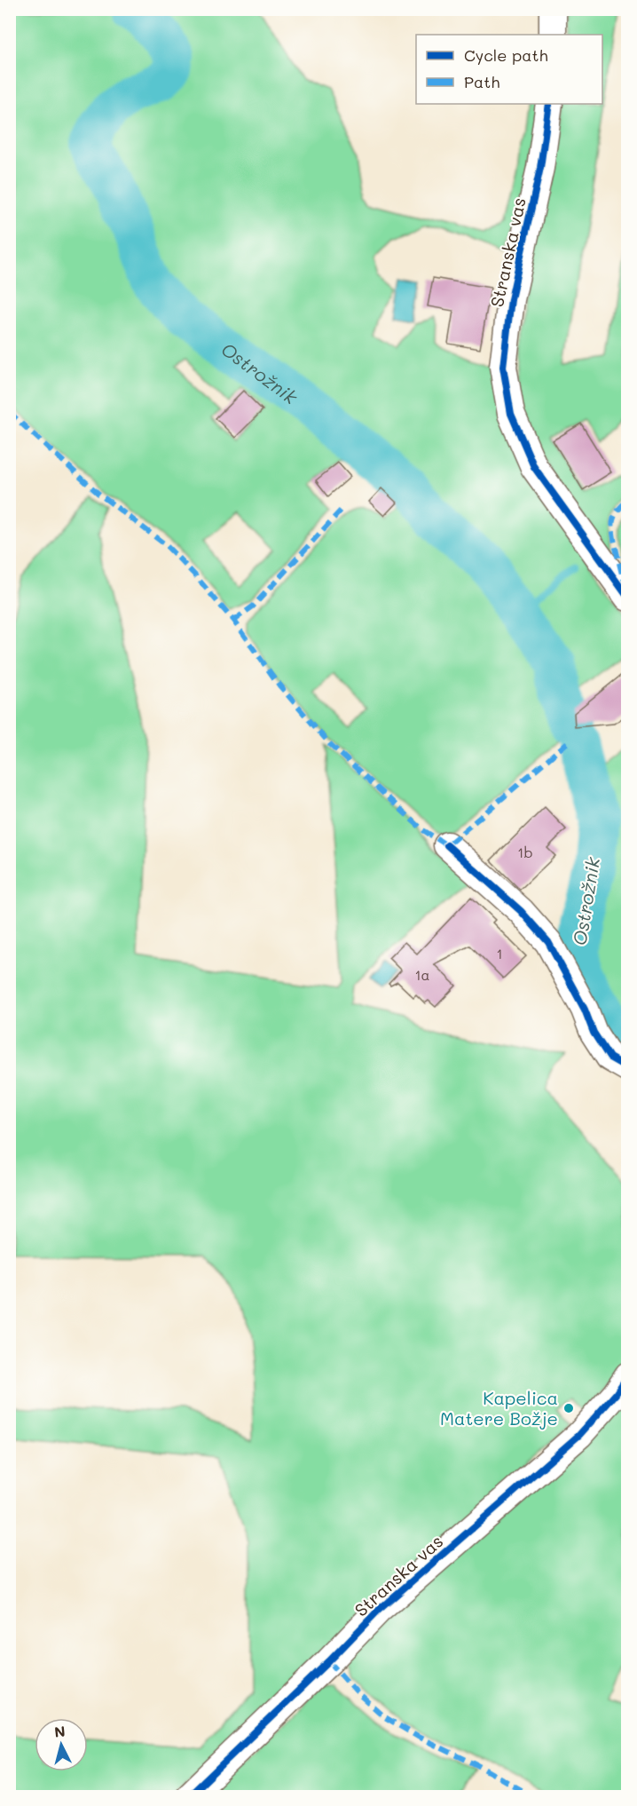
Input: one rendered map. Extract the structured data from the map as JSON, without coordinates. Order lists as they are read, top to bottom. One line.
{"streets":{"street":["Stranska vas"]},"water":["Ostrožnik"],"places":["Kapelica Matere Božje"],"house_numbers":["1b","1","1a"],"legend":["Cycle path","Path"],"north":"top"}
